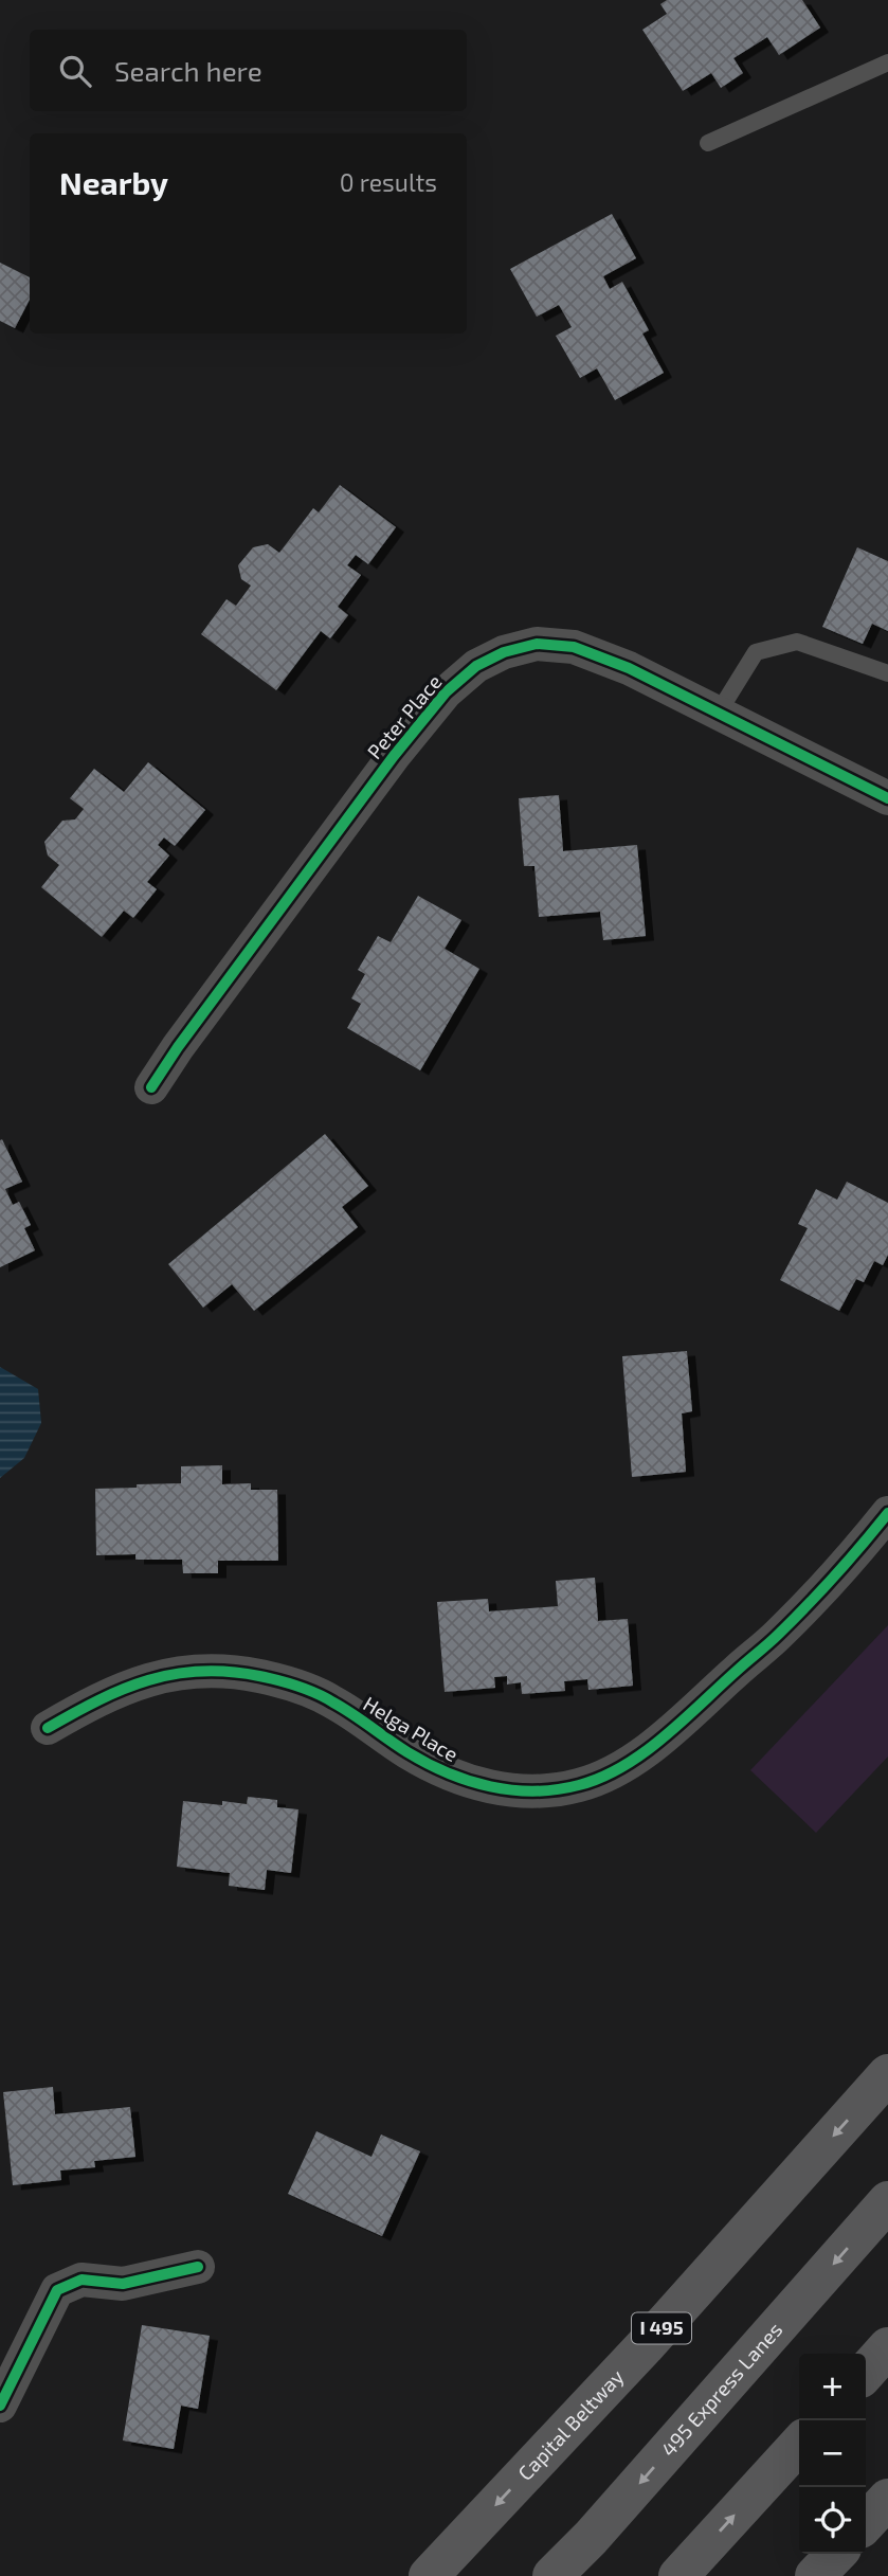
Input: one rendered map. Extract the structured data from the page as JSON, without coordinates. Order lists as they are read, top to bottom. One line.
{"streets":{"highway":["I 495","495 Express Lanes","Capital Beltway"],"street":["Peter Place","Helga Place"]},"page":{"search":"Search here","heading":["Nearby","0 results"],"map_buttons":["+","−"]}}
